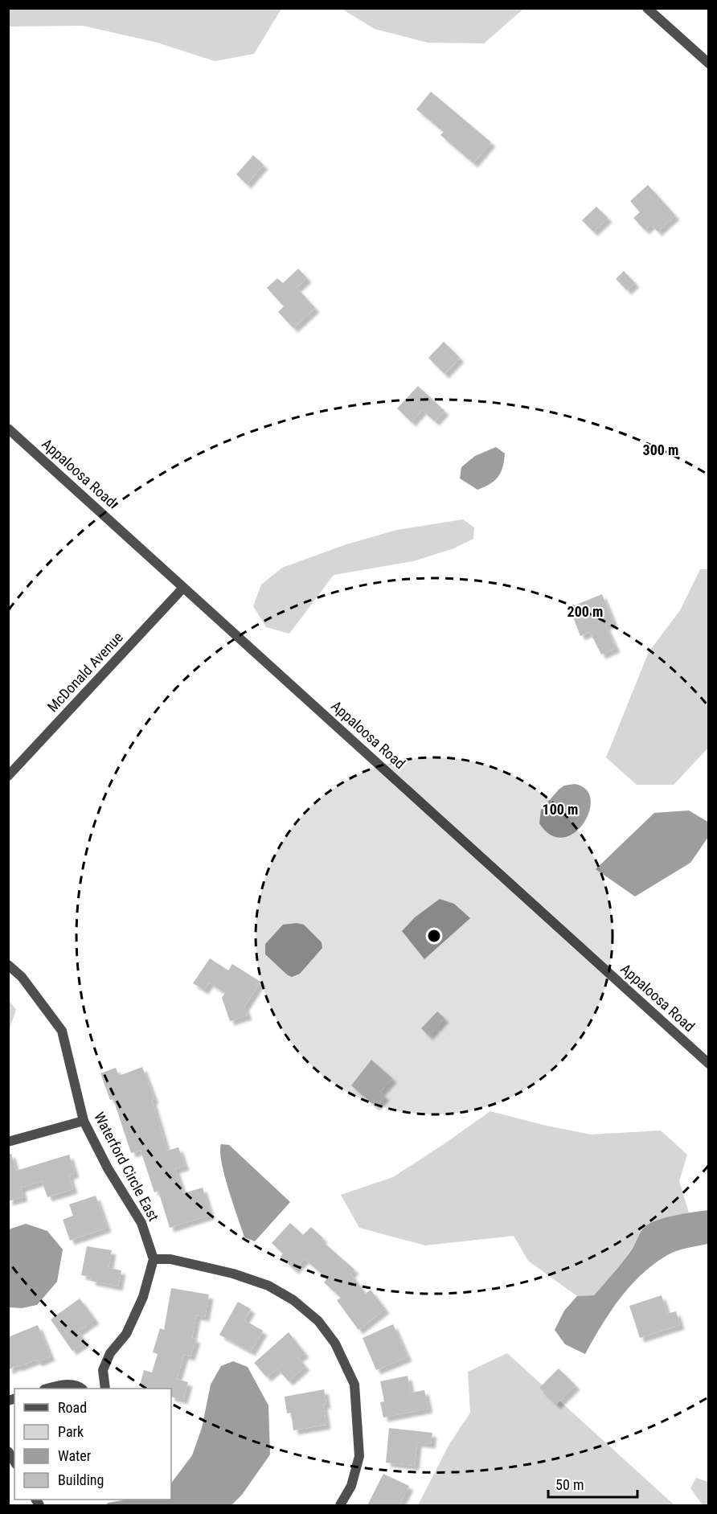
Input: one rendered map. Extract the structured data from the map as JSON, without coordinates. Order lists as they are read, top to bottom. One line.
{"streets":{"street":["Appaloosa Road","McDonald Avenue","Waterford Circle East"]},"crossings":[["Appaloosa Road","McDonald Avenue"]],"legend":["Road","Park","Water","Building"],"scale_bar":"50 m","rings":["300 m","200 m","100 m"]}
